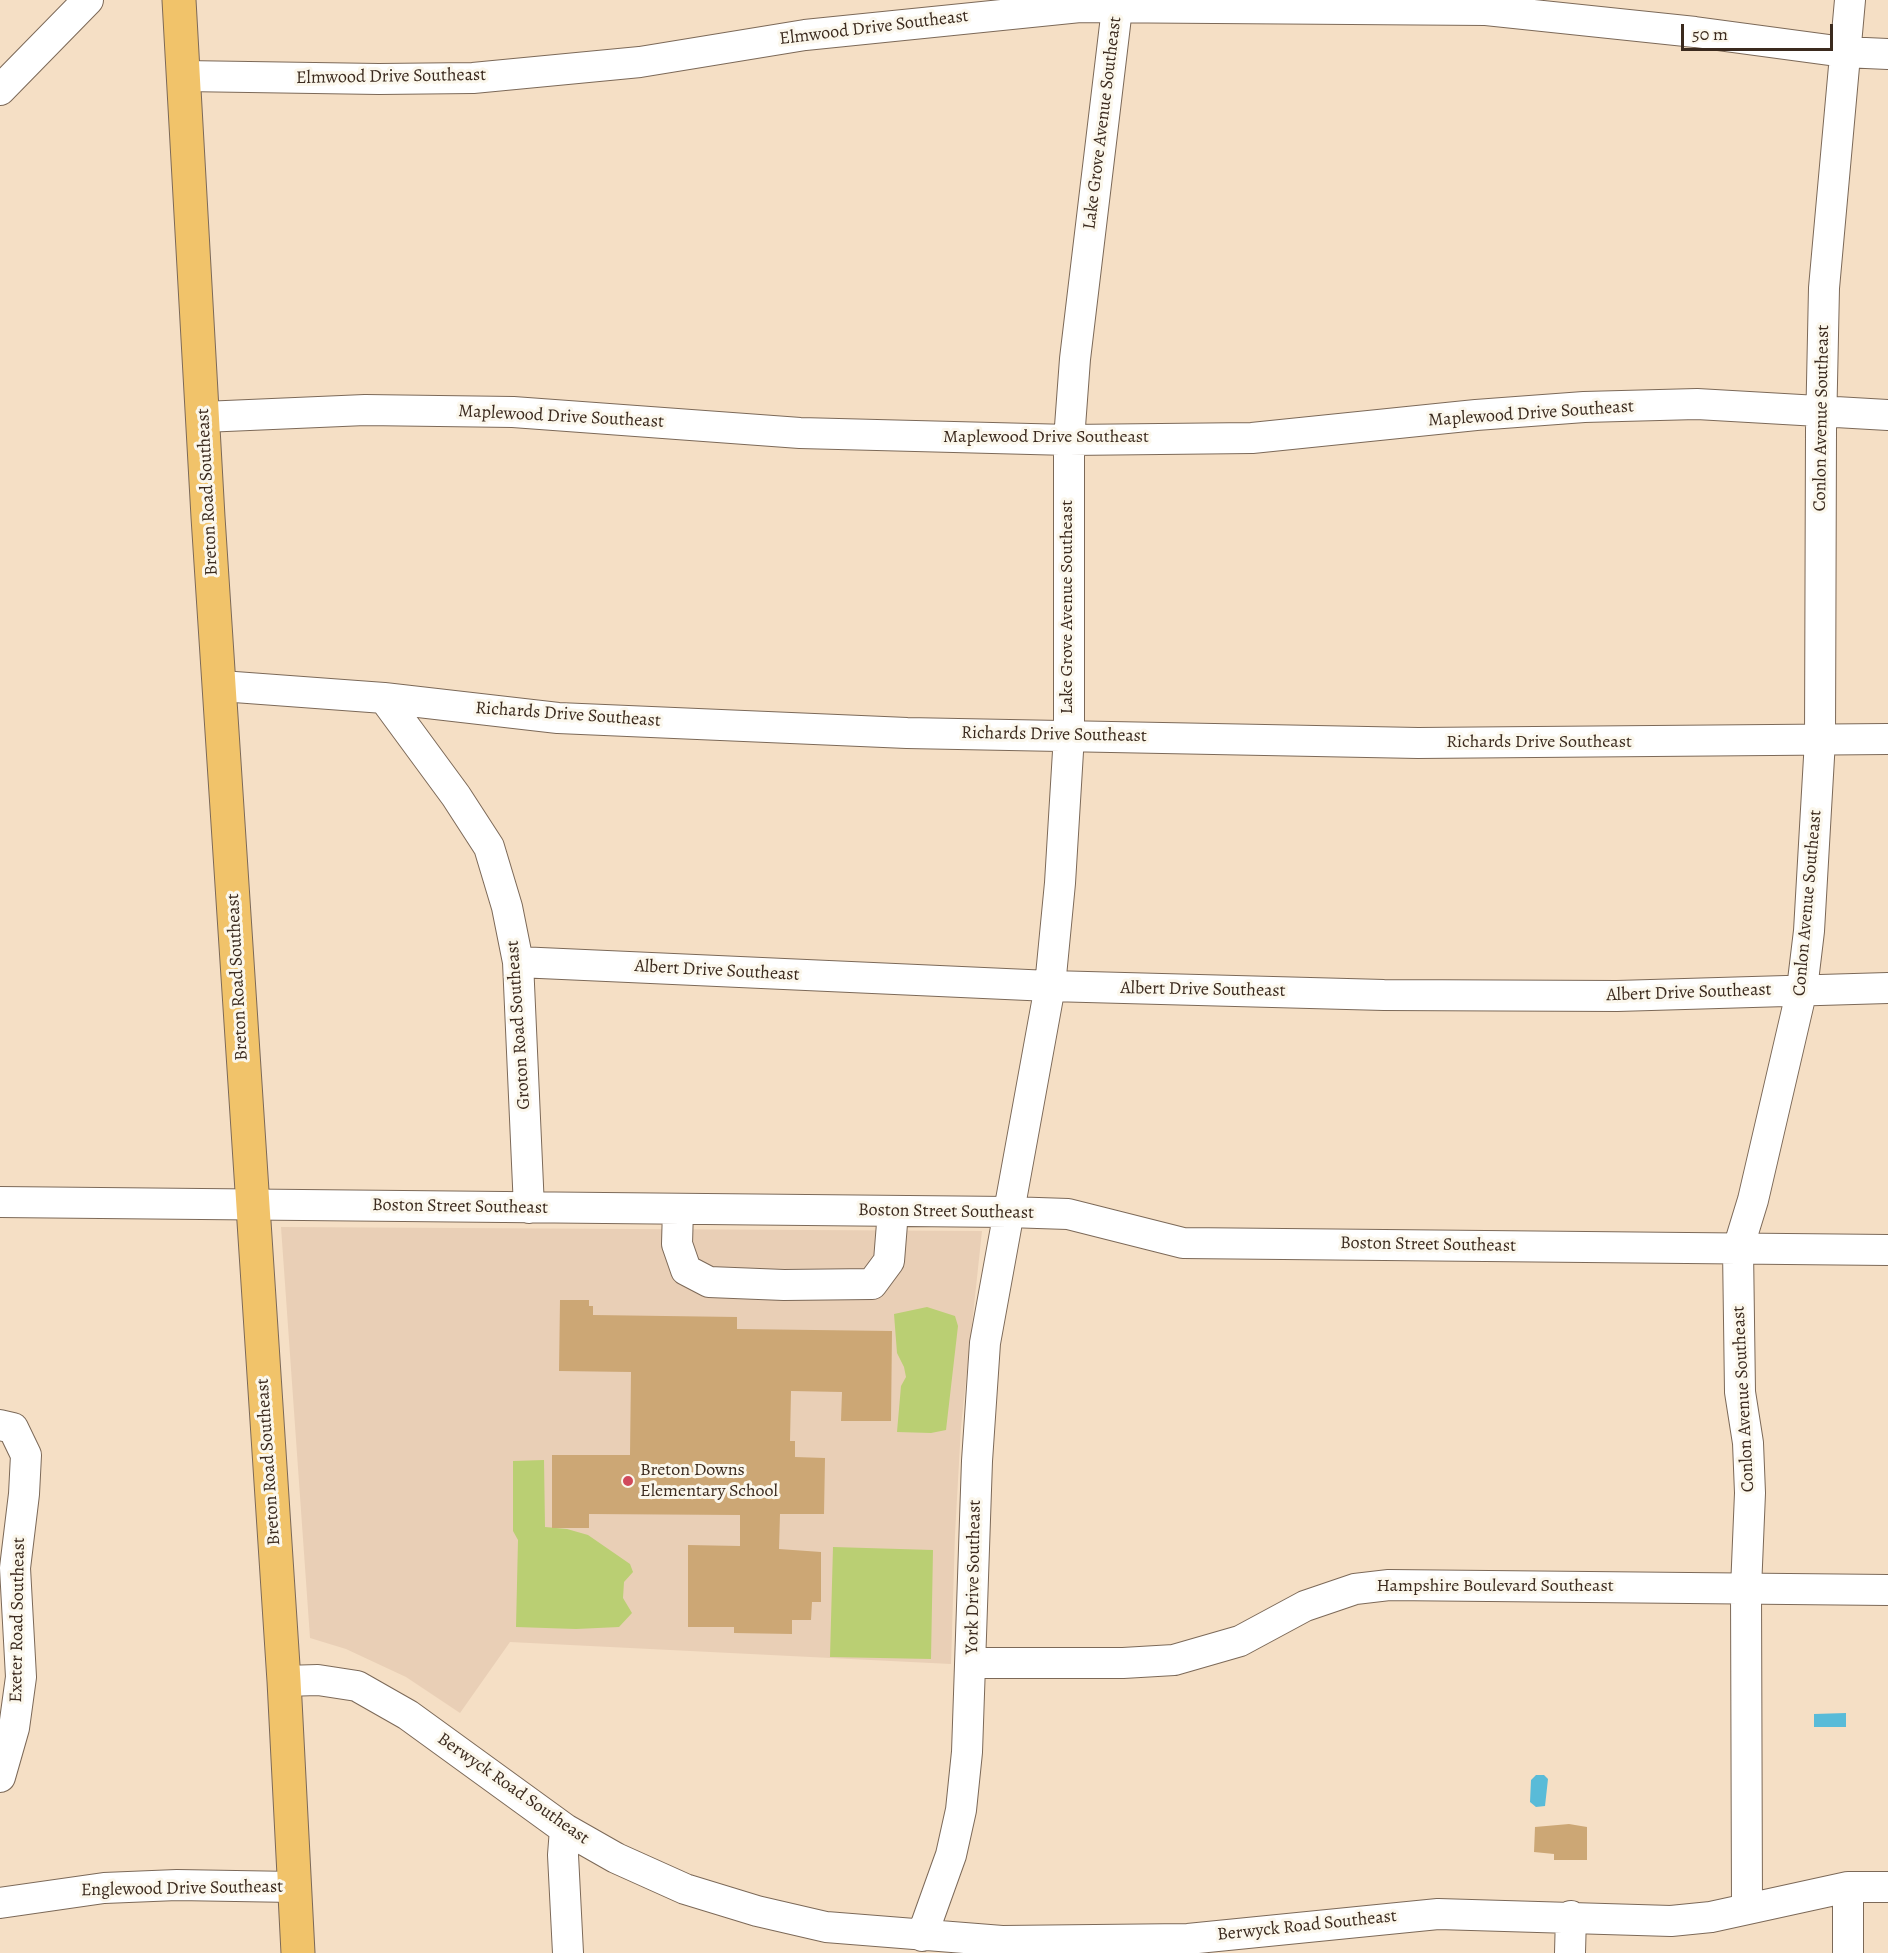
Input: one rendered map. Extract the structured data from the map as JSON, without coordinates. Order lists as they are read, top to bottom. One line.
{"streets":{"main road":["Breton Road Southeast"],"street":["Elmwood Drive Southeast","Lake Grove Avenue Southeast","Maplewood Drive Southeast","Conlon Avenue Southeast","Richards Drive Southeast","Albert Drive Southeast","Groton Road Southeast","Boston Street Southeast","York Drive Southeast","Hampshire Boulevard Southeast","Exeter Road Southeast","Berwyck Road Southeast","Englewood Drive Southeast"]},"crossings":[["Elmwood Drive Southeast","Lake Grove Avenue Southeast"],["Elmwood Drive Southeast","Conlon Avenue Southeast"],["Elmwood Drive Southeast","Breton Road Southeast"],["Lake Grove Avenue Southeast","Maplewood Drive Southeast"],["Lake Grove Avenue Southeast","Richards Drive Southeast"],["Lake Grove Avenue Southeast","Albert Drive Southeast"],["Lake Grove Avenue Southeast","Boston Street Southeast"],["Lake Grove Avenue Southeast","York Drive Southeast"],["Maplewood Drive Southeast","Conlon Avenue Southeast"],["Maplewood Drive Southeast","Breton Road Southeast"],["Conlon Avenue Southeast","Richards Drive Southeast"],["Conlon Avenue Southeast","Albert Drive Southeast"],["Conlon Avenue Southeast","Boston Street Southeast"],["Conlon Avenue Southeast","Hampshire Boulevard Southeast"],["Conlon Avenue Southeast","Berwyck Road Southeast"],["Breton Road Southeast","Richards Drive Southeast"],["Breton Road Southeast","Boston Street Southeast"],["Breton Road Southeast","Berwyck Road Southeast"],["Breton Road Southeast","Englewood Drive Southeast"],["Richards Drive Southeast","Groton Road Southeast"],["Albert Drive Southeast","Groton Road Southeast"],["Groton Road Southeast","Boston Street Southeast"],["Boston Street Southeast","York Drive Southeast"],["York Drive Southeast","Hampshire Boulevard Southeast"],["York Drive Southeast","Berwyck Road Southeast"]],"places":["Breton Downs Elementary School"],"scale_bar":"50 m"}
